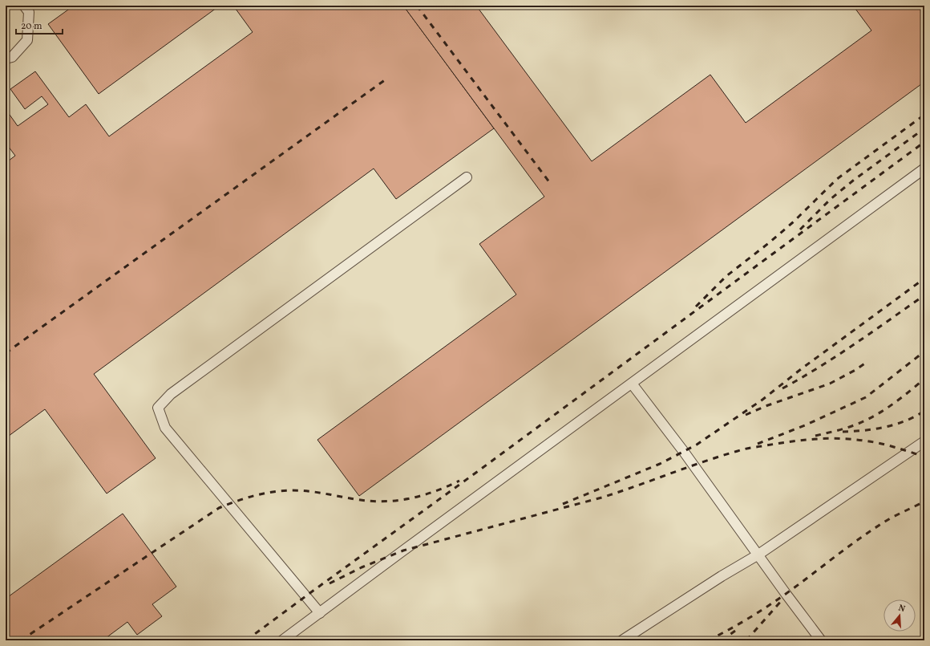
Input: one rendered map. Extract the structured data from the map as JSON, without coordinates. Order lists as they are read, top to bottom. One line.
{"scale_bar":"20 m","north":"top"}
